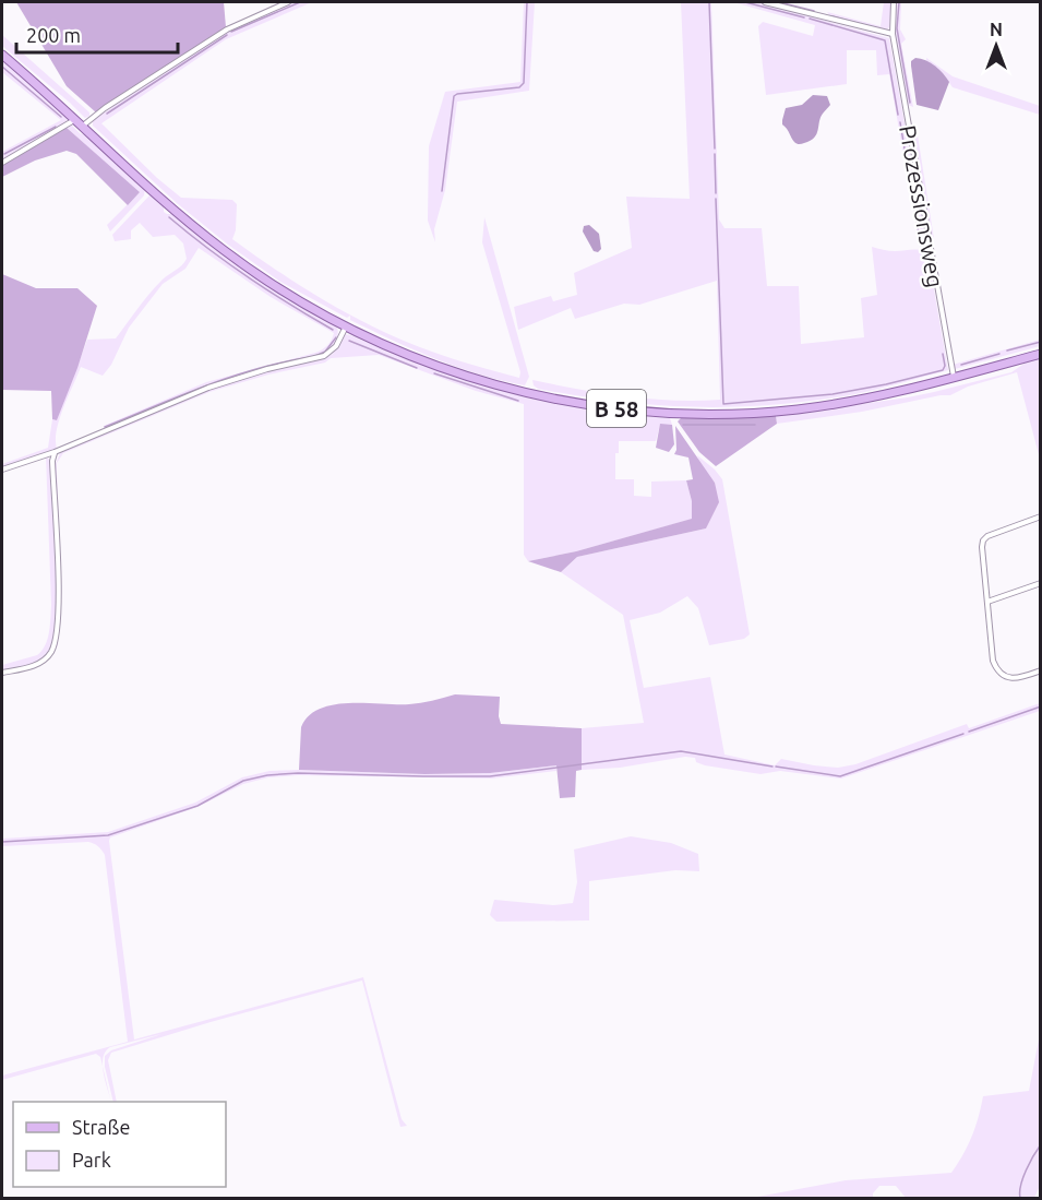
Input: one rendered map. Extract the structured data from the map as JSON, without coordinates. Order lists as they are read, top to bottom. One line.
{"streets":{"main road":["B 58"],"street":["Prozessionsweg"]},"crossings":[["Prozessionsweg","B 58"]],"legend":["Straße","Park"],"scale_bar":"200 m","north":"top"}
